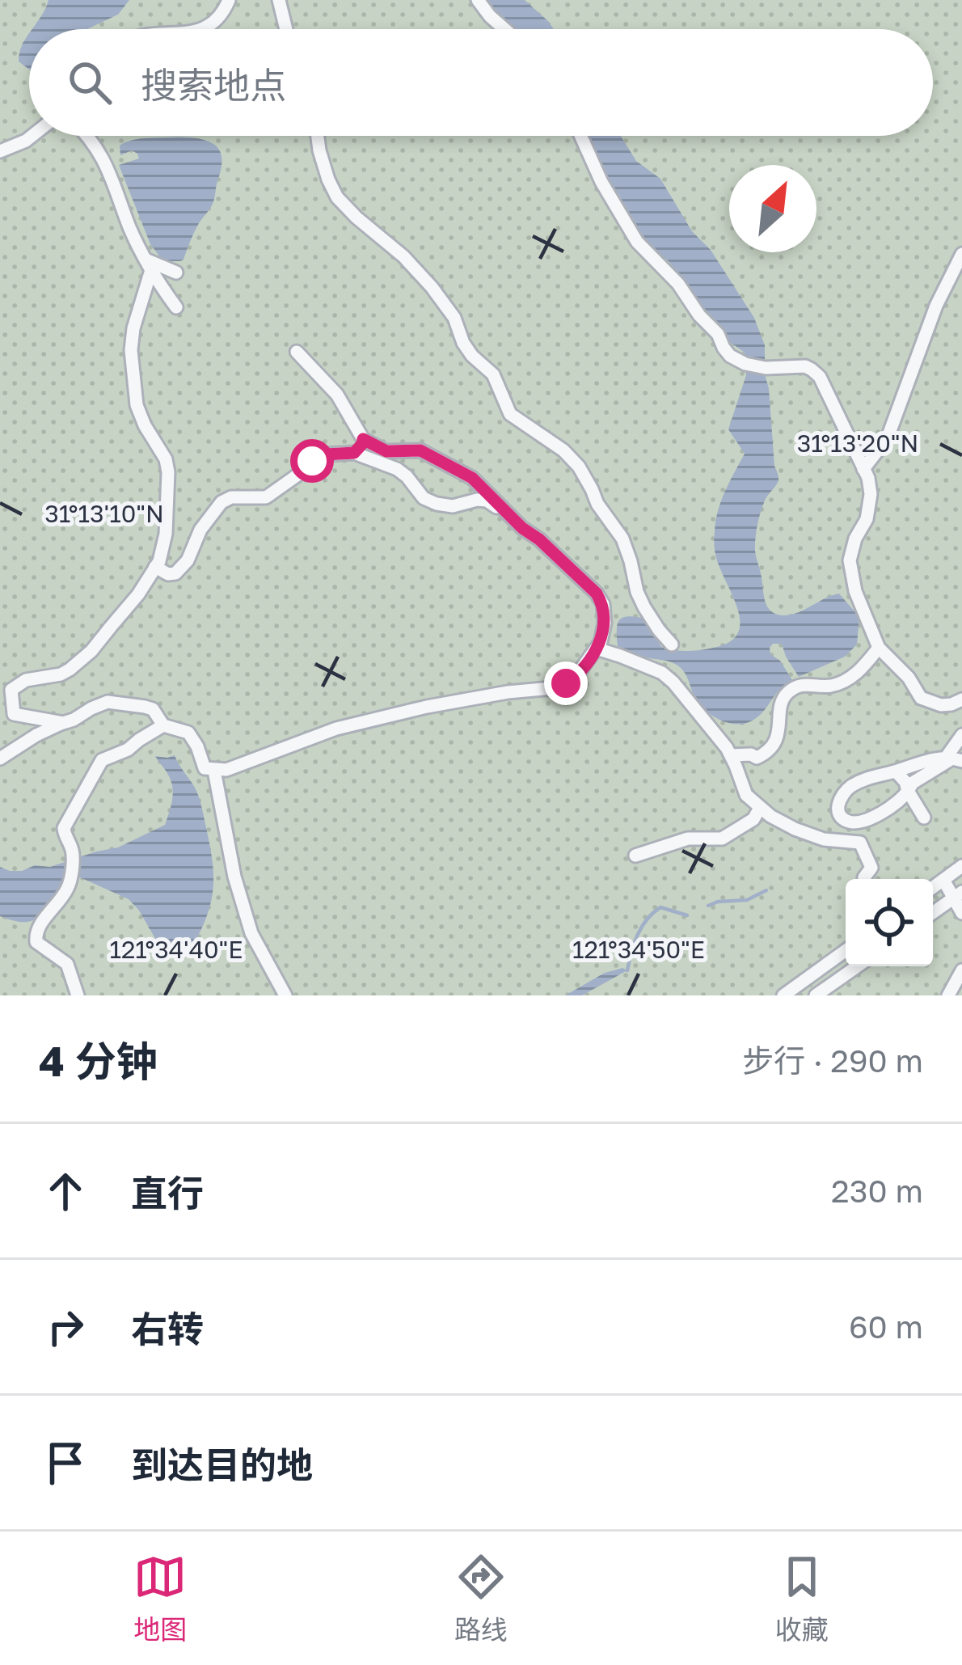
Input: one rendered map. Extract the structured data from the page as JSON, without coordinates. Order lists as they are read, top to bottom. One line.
{"north":"top right","page":{"search":"搜索地点","heading":["4 分钟","步行 · 290 m"],"list":[["直行","230 m"],["右转","60 m"],"到达目的地"],"nav":["地图","路线","收藏"]},"coordinates":["31°13'20\"N","31°13'10\"N","121°34'40\"E","121°34'50\"E"]}
